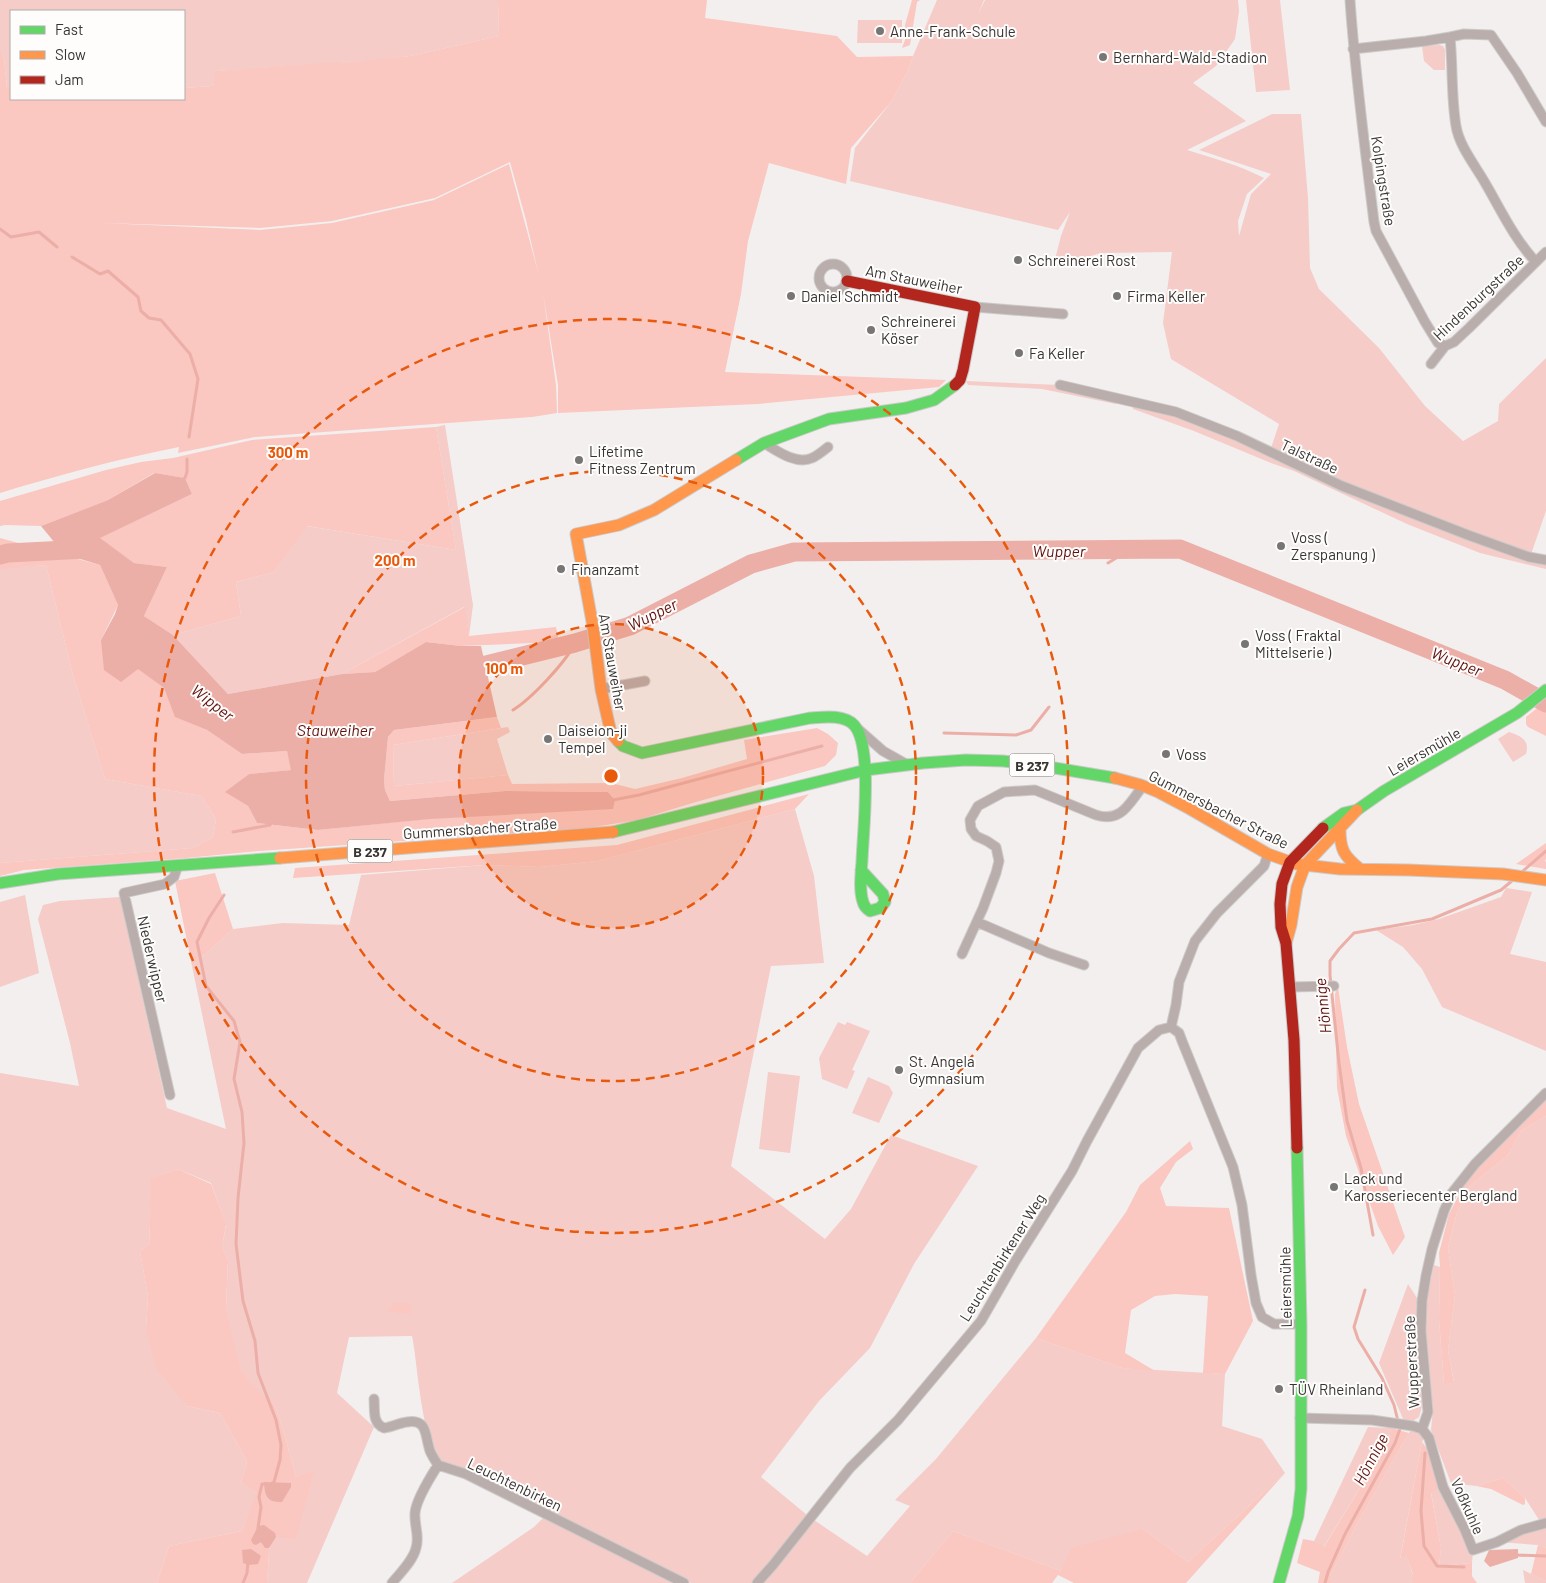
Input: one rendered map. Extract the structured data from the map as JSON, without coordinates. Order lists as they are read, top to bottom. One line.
{"streets":{"main road":["Am Stauweiher","Leiersmühle","B 237","Gummersbacher Straße"],"street":["Kolpingstraße","Hindenburgstraße","Talstraße","Niederwipper","Leuchtenbirkener Weg","Wupperstraße","Leuchtenbirken","Voßkuhle"]},"crossings":[["Kolpingstraße","Hindenburgstraße"],["Leiersmühle","B 237"],["Leiersmühle","Gummersbacher Straße"],["Leiersmühle","Wupperstraße"],["B 237","Gummersbacher Straße"],["Gummersbacher Straße","Niederwipper"],["Wupperstraße","Voßkuhle"]],"water":["Wupper","Wipper","Stauweiher","Hönnige"],"places":["Anne-Frank-Schule","Bernhard-Wald-Stadion","Schreinerei Rost","Daniel Schmidt","Firma Keller","Schreinerei Köser","Fa Keller","Lifetime Fitness Zentrum","Voss ( Zerspanung )","Finanzamt","Voss ( Fraktal Mittelserie )","Daiseion-ji Tempel","Voss","St. Angela Gymnasium","Lack und Karosseriecenter Bergland","TÜV Rheinland"],"legend":["Fast","Slow","Jam"],"rings":["300 m","200 m","100 m"]}
